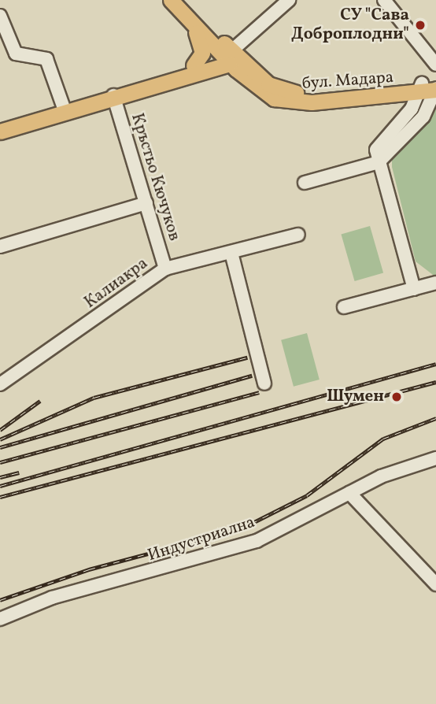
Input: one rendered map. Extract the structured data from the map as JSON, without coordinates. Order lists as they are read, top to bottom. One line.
{"streets":{"main road":["бул. Мадара"],"street":["Кръстьо Кючуков","Калиакра","Индустриална"]},"crossings":[["Кръстьо Кючуков","Калиакра"]],"places":["СУ \"Сава Доброплодни\"","Шумен"]}
